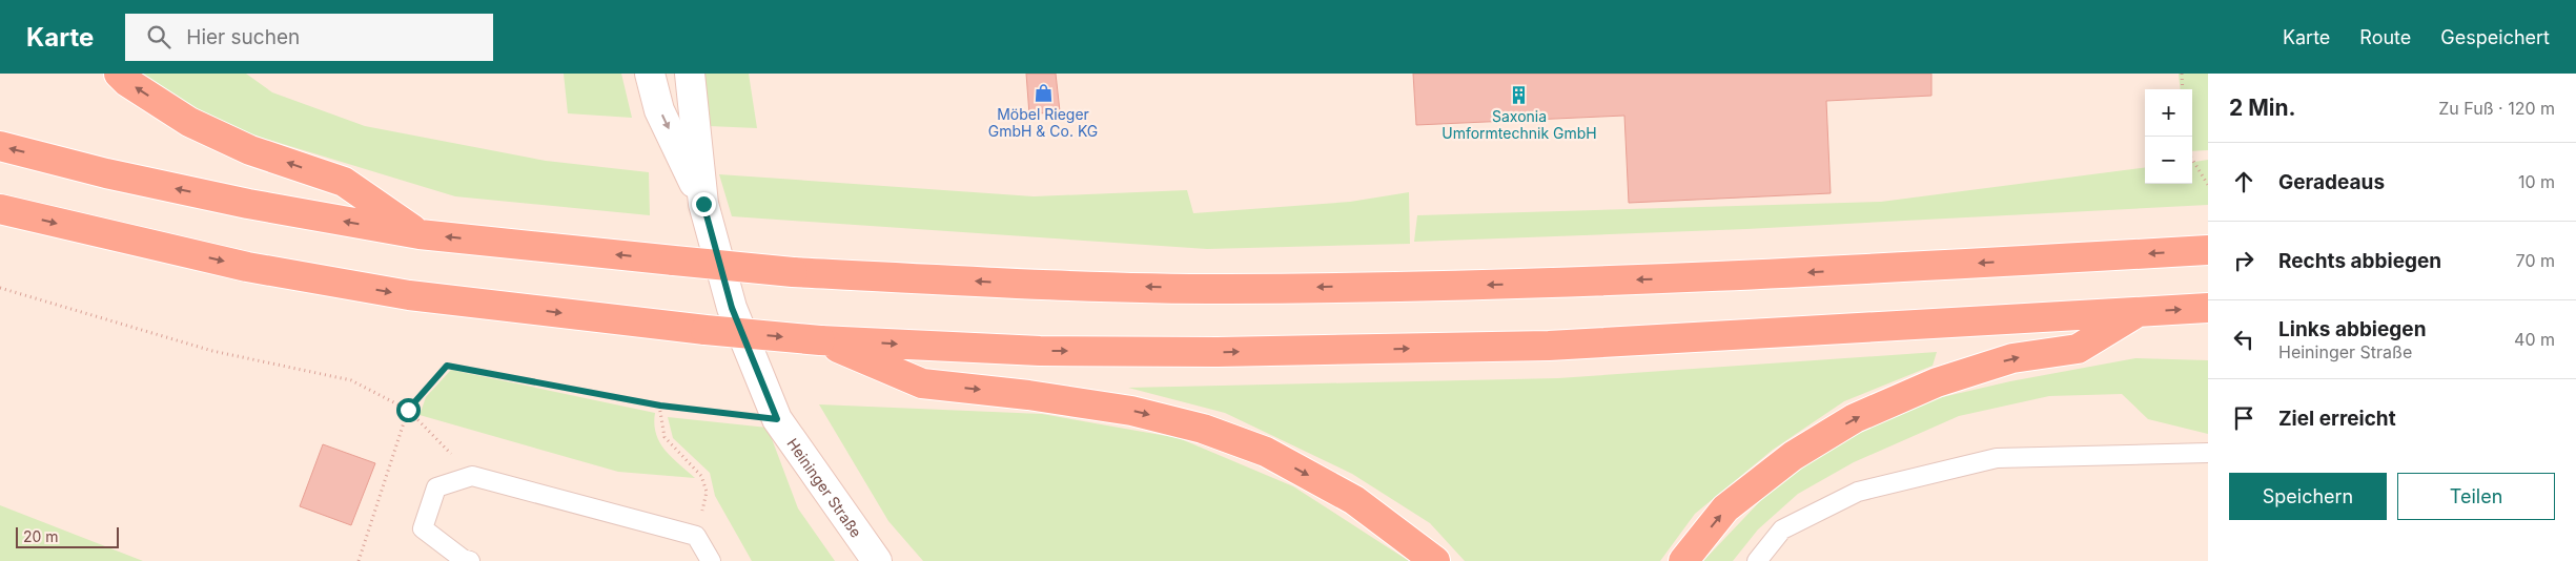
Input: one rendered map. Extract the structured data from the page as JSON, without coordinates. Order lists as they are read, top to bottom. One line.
{"streets":{"main road":["Heininger Straße"]},"places":{"shop":["Möbel Rieger GmbH & Co. KG"],"building":["Saxonia Umformtechnik GmbH"]},"scale_bar":"20 m","page":{"header":"Karte","search":"Hier suchen","nav":["Karte","Route","Gespeichert"],"heading":["2 Min.","Zu Fuß · 120 m"],"map_buttons":["+","−"],"list":[["Geradeaus","10 m"],["Rechts abbiegen","70 m"],["Links abbiegen","Heininger Straße","40 m"],"Ziel erreicht"],"buttons":["Speichern","Teilen"],"scale":"20 m"}}
